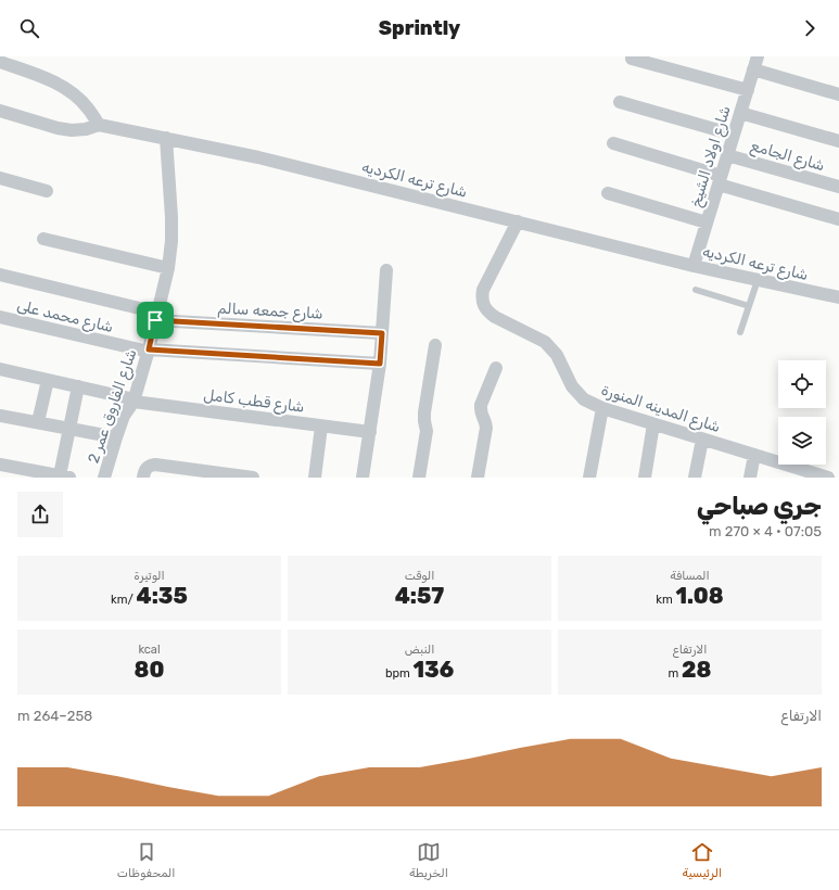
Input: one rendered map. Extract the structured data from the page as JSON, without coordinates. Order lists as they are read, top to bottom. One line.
{"streets":{"street":["شارع الجامع","شارع اولاد الشيخ","شارع ترعه الكرديه","شارع جمعه سالم","شارع محمد على","شارع قطب كامل","شارع الفاروق عمر 2","شارع المدينه المنورة"]},"crossings":[["شارع الجامع","شارع اولاد الشيخ"],["شارع اولاد الشيخ","شارع ترعه الكرديه"],["شارع ترعه الكرديه","شارع الفاروق عمر 2"],["شارع ترعه الكرديه","شارع المدينه المنورة"],["شارع جمعه سالم","شارع الفاروق عمر 2"],["شارع محمد على","شارع الفاروق عمر 2"],["شارع قطب كامل","شارع الفاروق عمر 2"]],"page":{"header":"Sprintly","heading":["جري صباحي","07:05 · 4 × 270 m"],"stats":[["المسافة","1.08 km"],["الوقت","4:57"],["الوتيرة","4:35 /km"],["الارتفاع","28 m"],["النبض","136 bpm"],["kcal","80"]],"chart":["الارتفاع","258–264 m"],"tabs":["الرئيسية","الخريطة","المحفوظات"]}}
